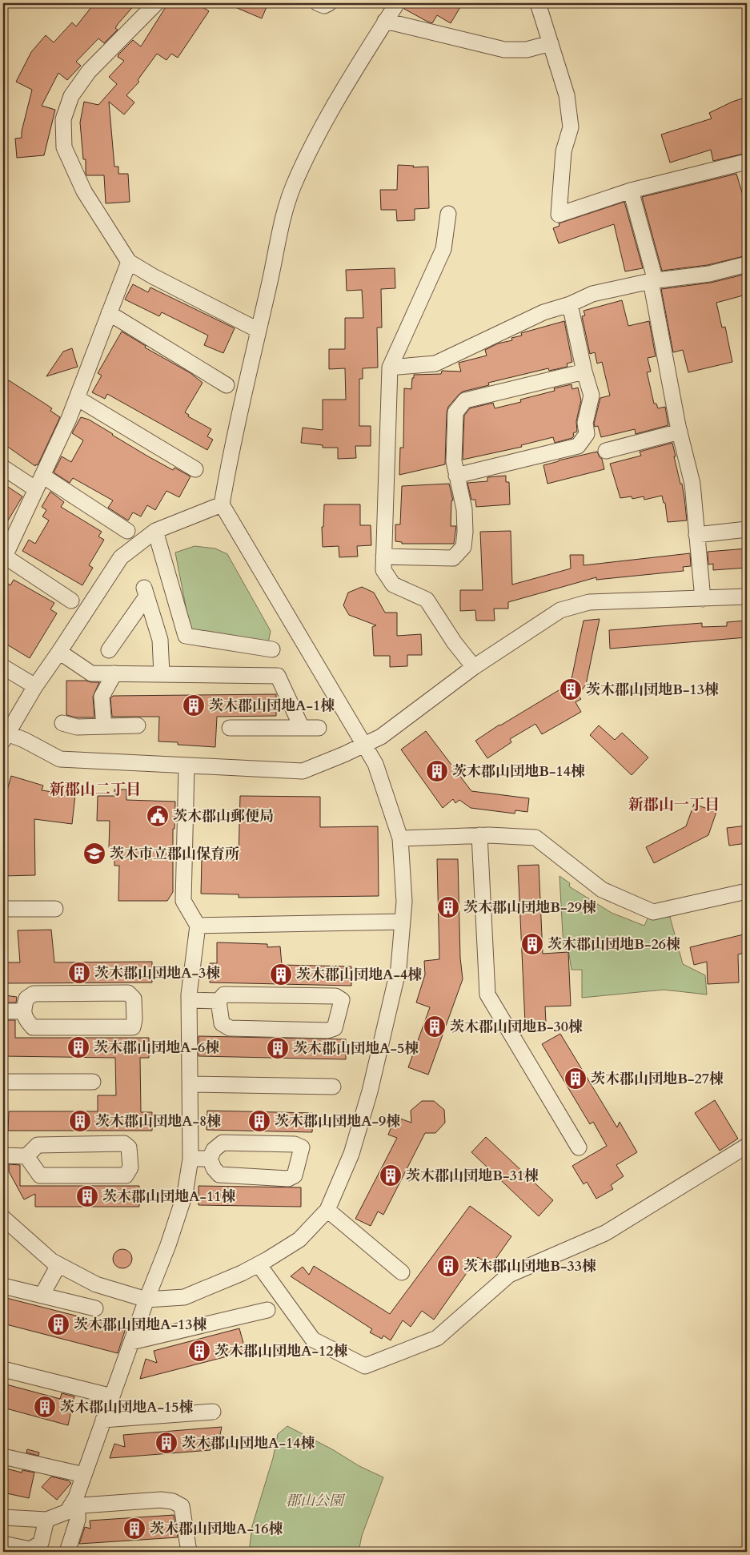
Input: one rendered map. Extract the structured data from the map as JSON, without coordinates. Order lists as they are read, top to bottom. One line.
{"districts":["新郡山二丁目","新郡山一丁目"],"parks":["郡山公園"],"places":{"building":["茨木郡山団地B-13棟","茨木郡山団地A-1棟","茨木郡山団地B-14棟","茨木郡山団地B-29棟","茨木郡山団地B-26棟","茨木郡山団地A-3棟","茨木郡山団地A-4棟","茨木郡山団地B-30棟","茨木郡山団地A-6棟","茨木郡山団地A-5棟","茨木郡山団地B-27棟","茨木郡山団地A-8棟","茨木郡山団地A-9棟","茨木郡山団地B-31棟","茨木郡山団地A-11棟","茨木郡山団地B-33棟","茨木郡山団地A-13棟","茨木郡山団地A-12棟","茨木郡山団地A-15棟","茨木郡山団地A-14棟","茨木郡山団地A-16棟"],"public building":["茨木郡山郵便局"],"school or university":["茨木市立郡山保育所"]}}
